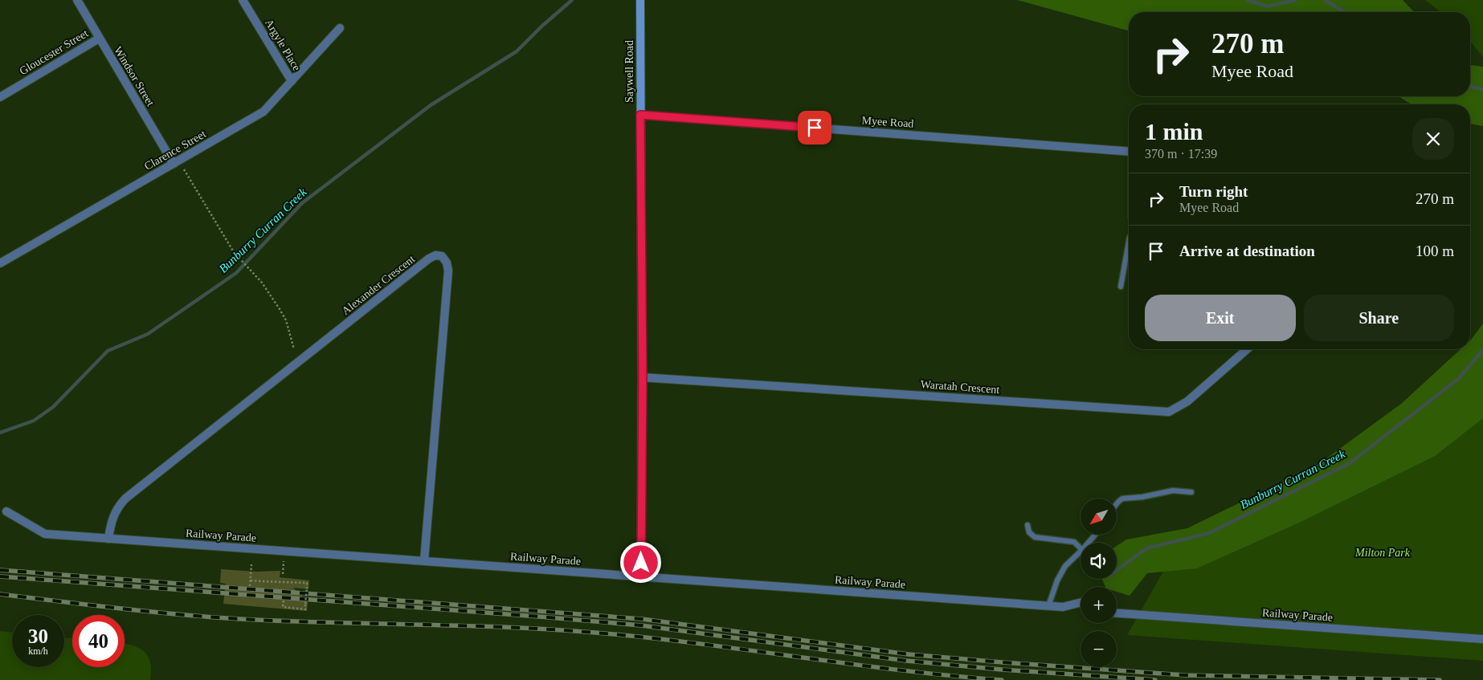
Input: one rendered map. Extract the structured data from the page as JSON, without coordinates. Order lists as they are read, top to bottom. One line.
{"streets":{"street":["Argyle Place","Gloucester Street","Saywell Road","Windsor Street","Myee Road","Clarence Street","Alexander Crescent","Waratah Crescent","Railway Parade"]},"crossings":[["Argyle Place","Clarence Street"],["Gloucester Street","Windsor Street"],["Saywell Road","Myee Road"],["Saywell Road","Waratah Crescent"],["Saywell Road","Railway Parade"],["Windsor Street","Clarence Street"],["Alexander Crescent","Railway Parade"]],"water":["Bunburry Curran Creek"],"parks":["Milton Park"],"north":"bottom left","page":{"turn":["270 m","Myee Road"],"heading":["1 min","370 m · 17:39"],"list":[{"name":"Turn right","note":"Myee Road","value":"270 m"},{"name":"Arrive at destination","value":"100 m"}],"buttons":["Exit","Share"],"map_buttons":["+","−"],"speed":"30 km/h","limit":"40"}}
